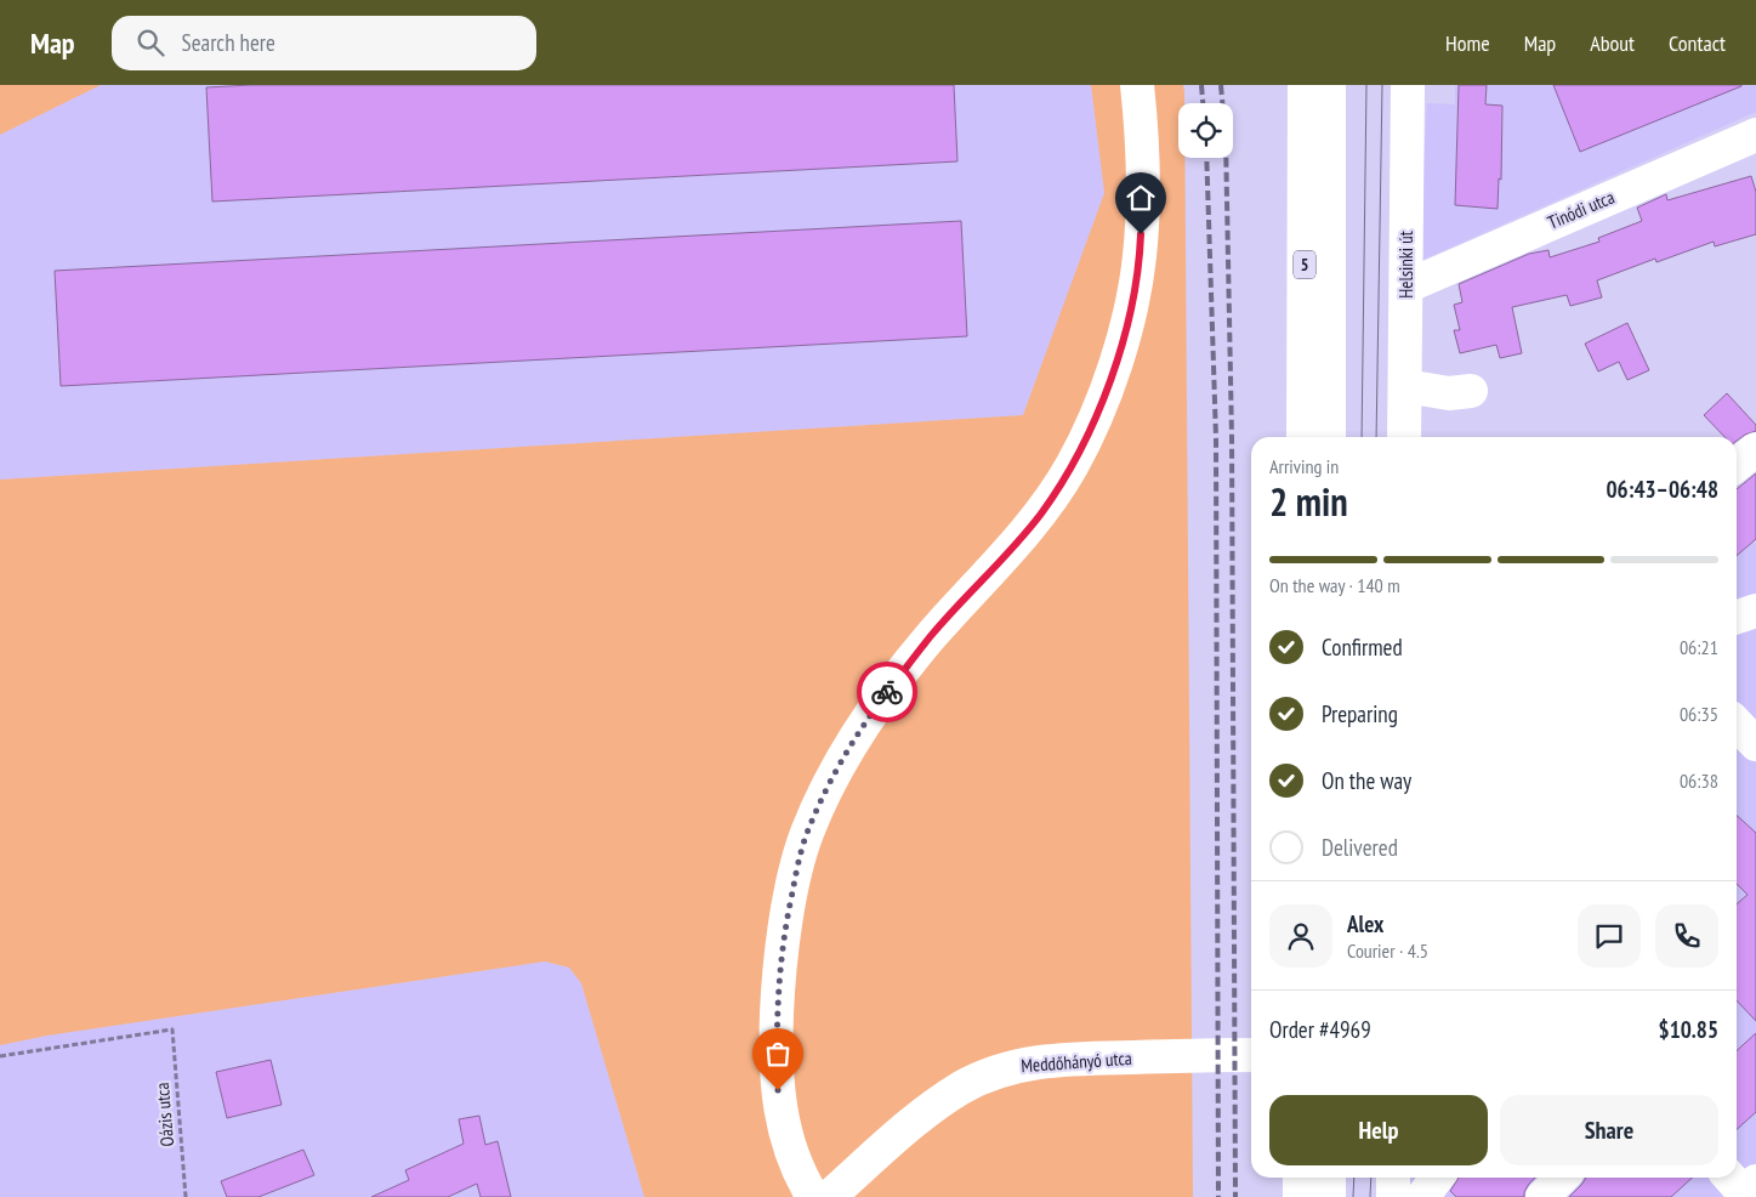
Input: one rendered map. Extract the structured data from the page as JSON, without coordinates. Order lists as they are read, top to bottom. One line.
{"streets":{"street":["Tinódi utca","5","Helsinki út","Meddőhányó utca"],"path":["Oázis utca"]},"crossings":[["Tinódi utca","Helsinki út"]],"page":{"header":"Map","search":"Search here","nav":["Home","Map","About","Contact"],"heading":["2 min","Arriving in","06:43–06:48"],"panel":["Alex","Courier · 4.5","Order #4969","$10.85"],"bar":"On the way · 140 m","list":[["Confirmed","06:21"],["Preparing","06:35"],["On the way","06:38"],"Delivered"],"buttons":["Help","Share"]}}
